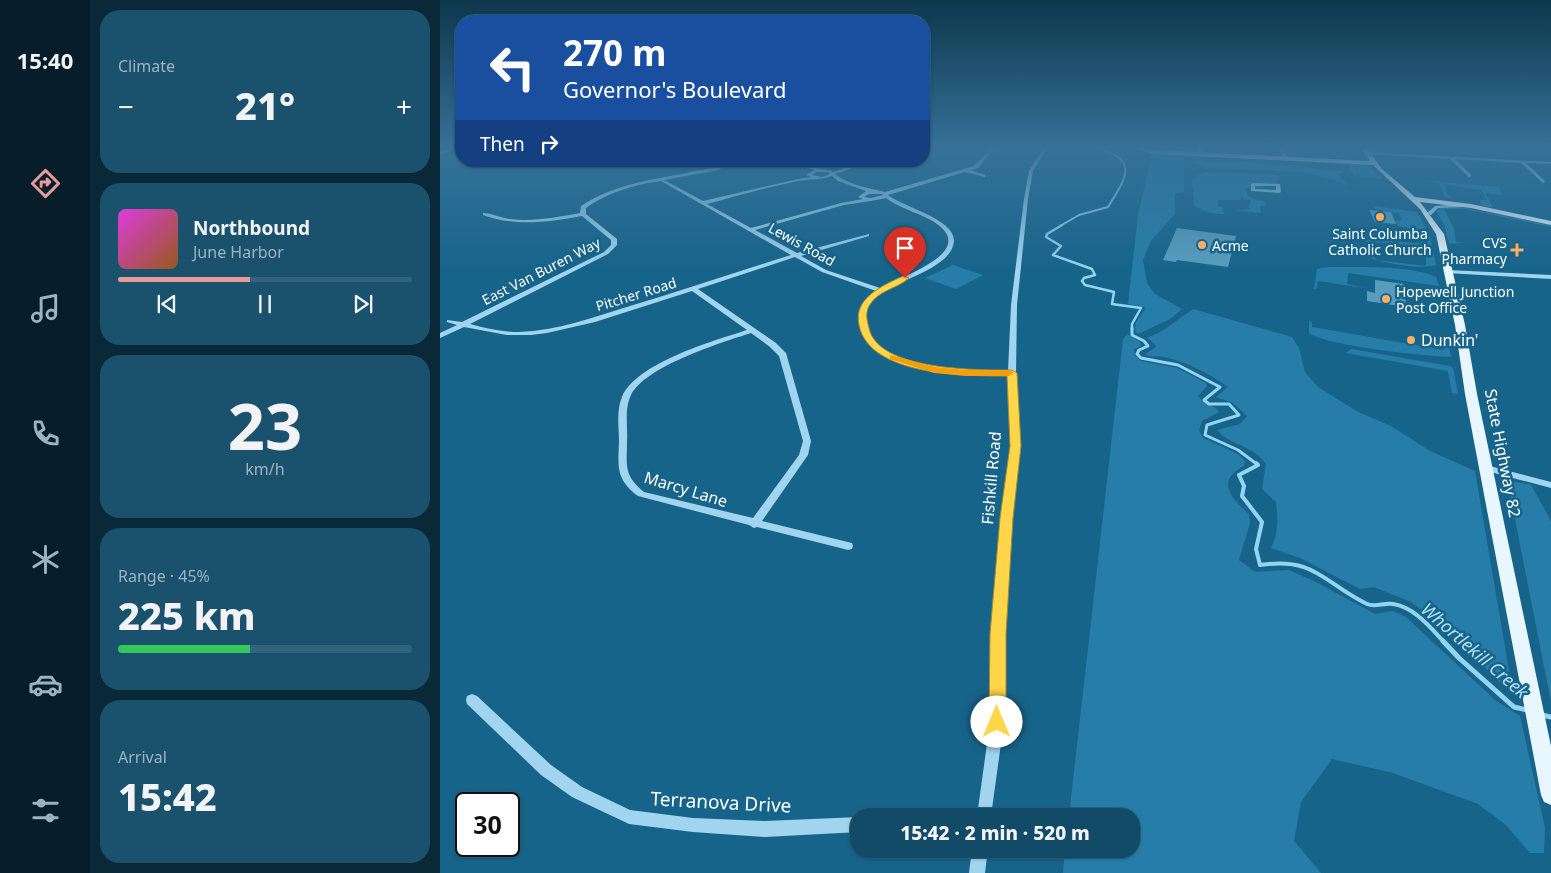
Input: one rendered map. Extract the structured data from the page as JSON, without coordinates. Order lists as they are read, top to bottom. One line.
{"streets":{"main road":["State Highway 82"],"street":["Lewis Road","East Van Buren Way","Pitcher Road","Fishkill Road","Marcy Lane","Terranova Drive"]},"crossings":[["Lewis Road","Pitcher Road"],["East Van Buren Way","Pitcher Road"]],"water":["Whortlekill Creek"],"places":{"other":["Saint Columba Catholic Church","Acme","Hopewell Junction Post Office","Dunkin'"],"health":["CVS Pharmacy"]},"page":{"tabs":"15:40","tile":["Climate",["23","km/h"],["Range · 45%","225 km"],["Arrival","15:42"]],"turn":["270 m","Governor's Boulevard"],"heat":["−","21°","+"],"then":"Then","song":["Northbound","June Harbor"],"limit":"30","trip":"15:42 · 2 min · 520 m"}}
